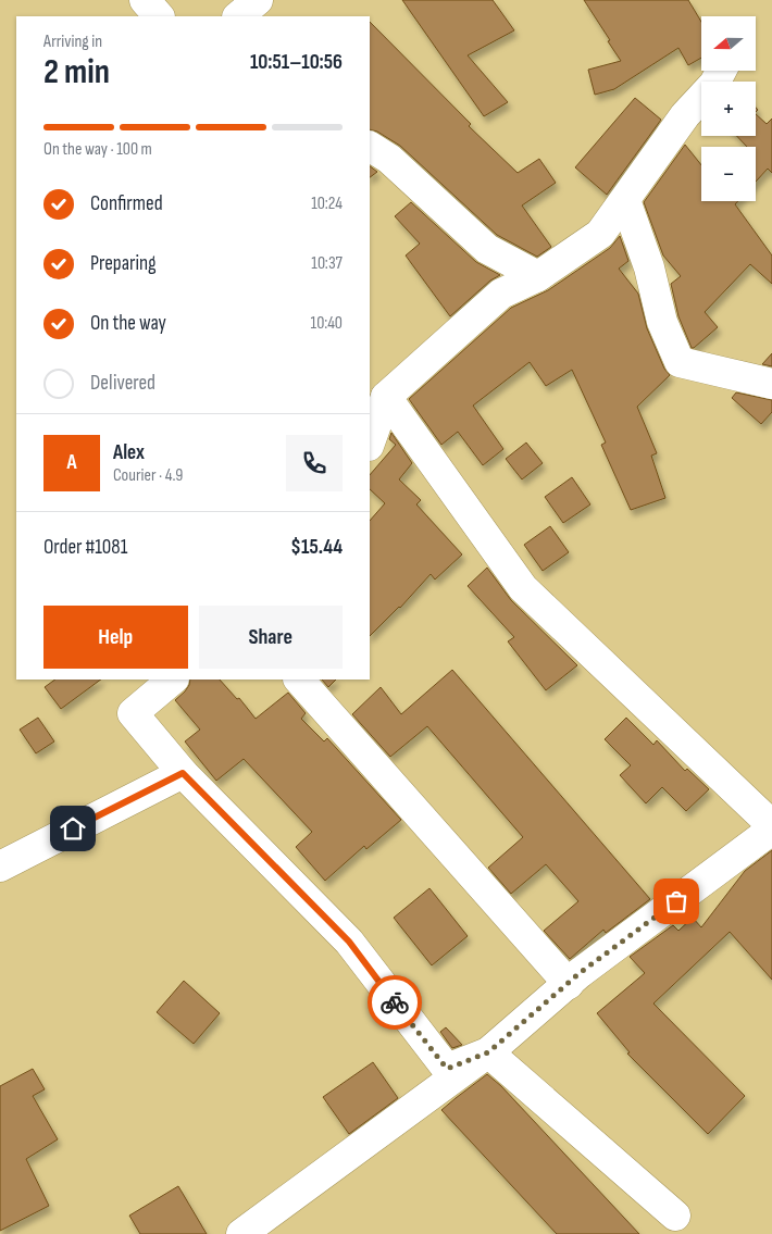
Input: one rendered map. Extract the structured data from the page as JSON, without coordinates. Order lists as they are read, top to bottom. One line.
{"north":"left","page":{"map_buttons":["+","−"],"heading":["2 min","Arriving in","10:51–10:56"],"panel":["Alex","Courier · 4.9","Order #1081","$15.44"],"bar":"On the way · 100 m","list":[["Confirmed","10:24"],["Preparing","10:37"],["On the way","10:40"],"Delivered"],"round":"A","buttons":["Help","Share"]}}
